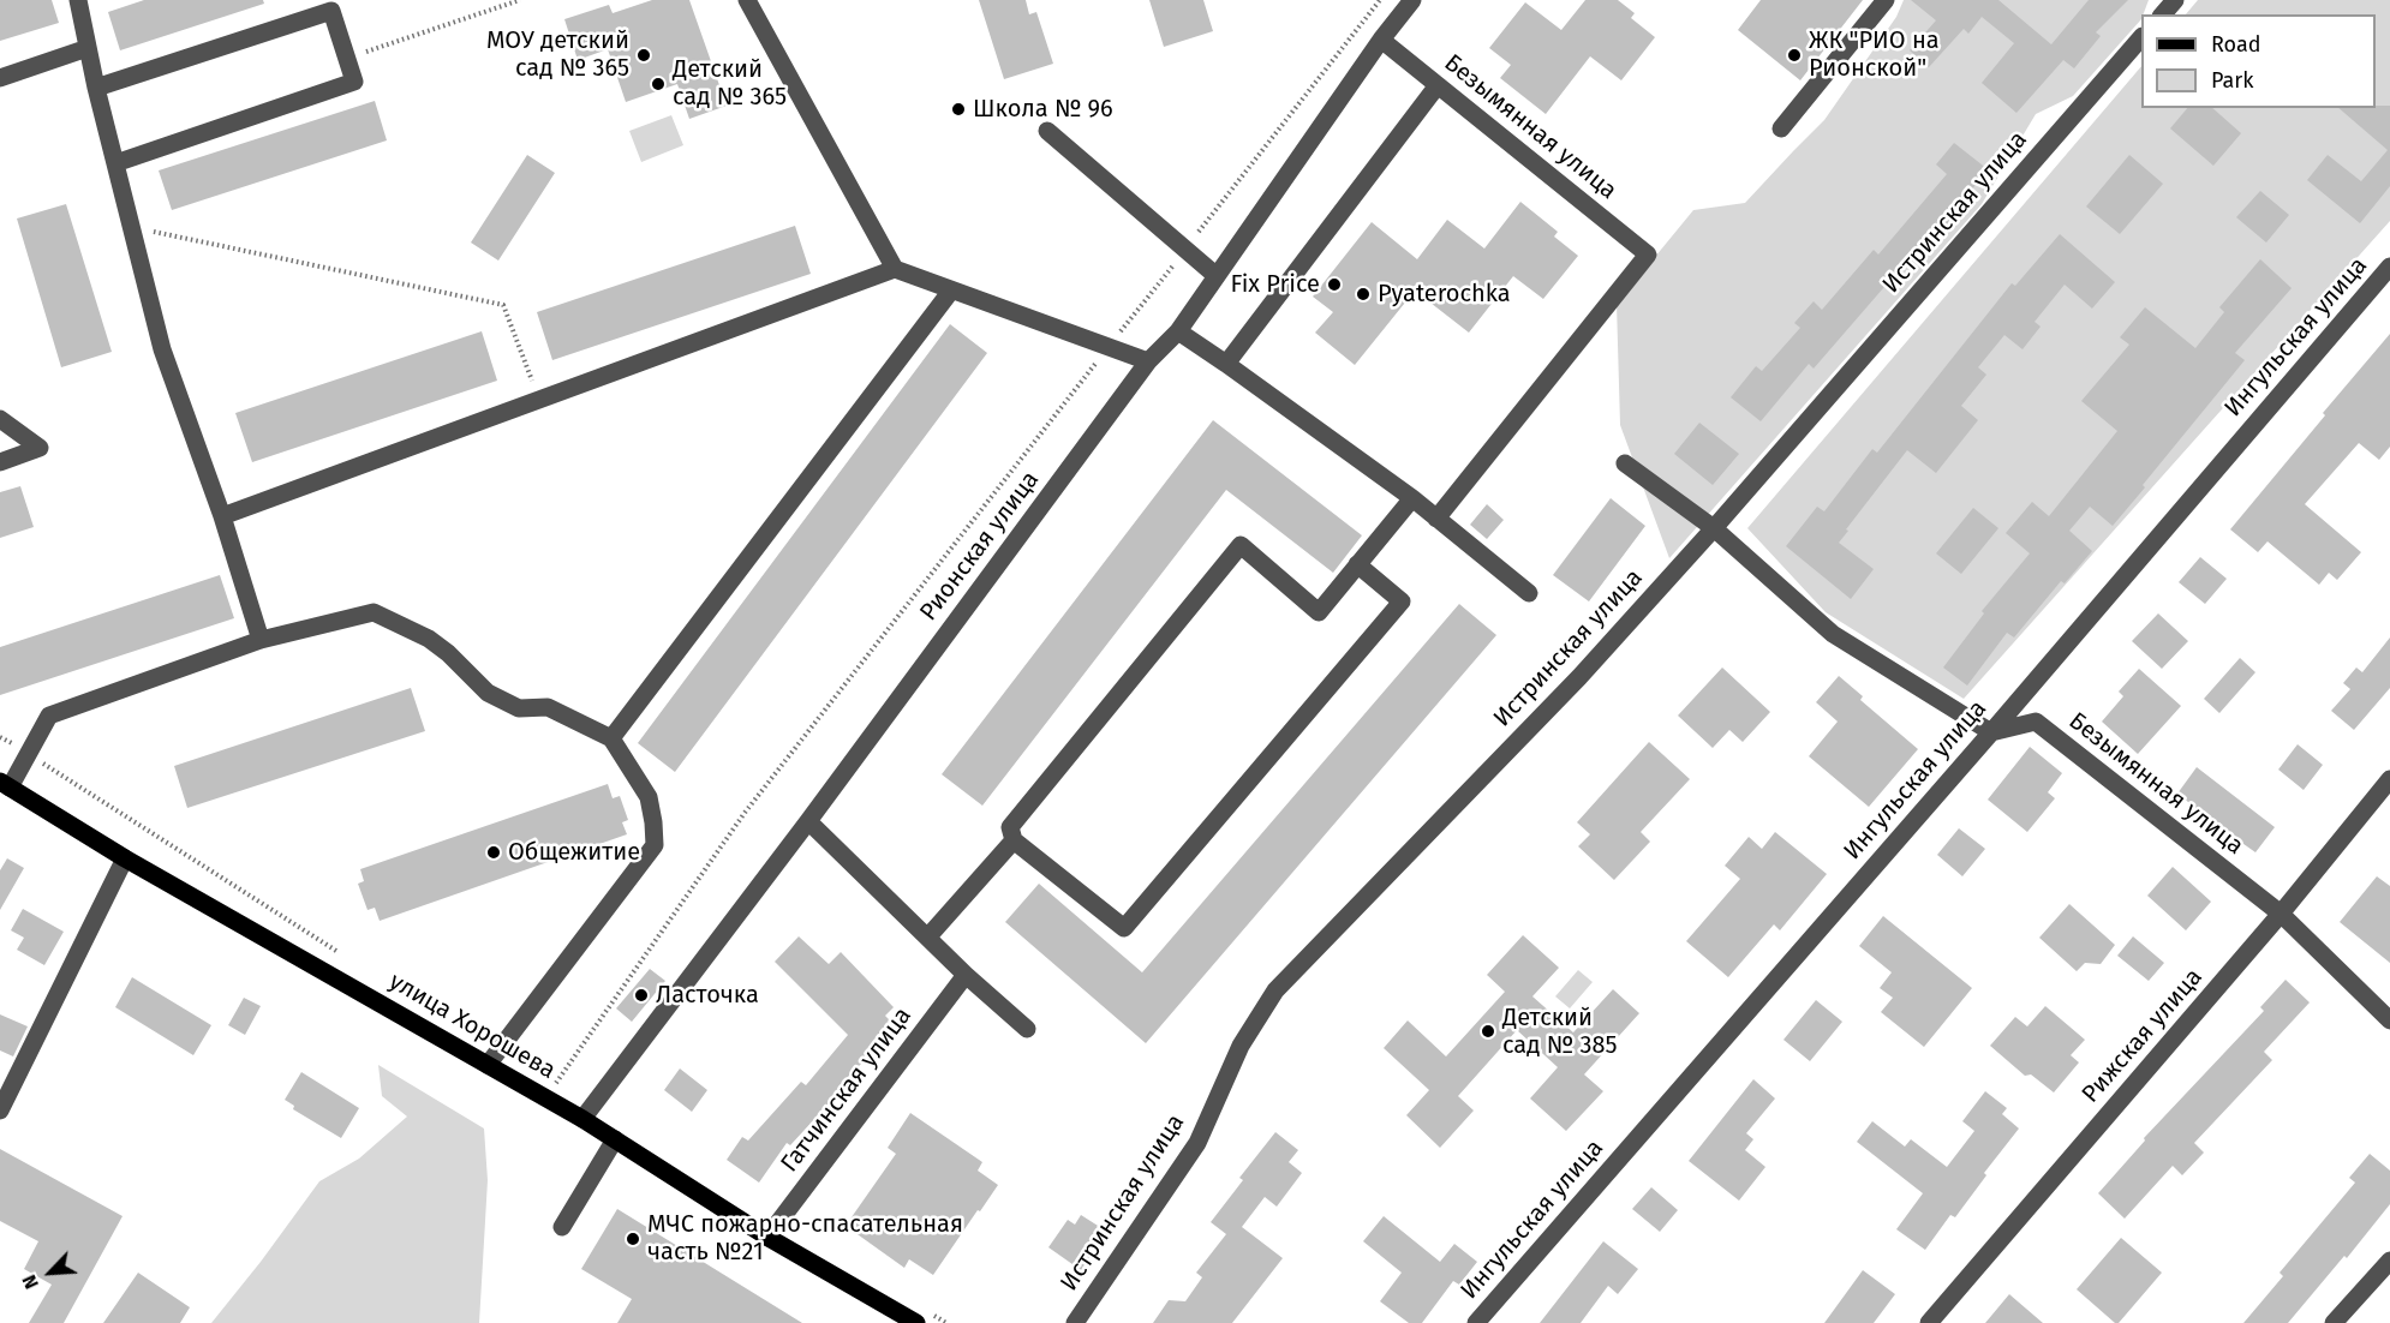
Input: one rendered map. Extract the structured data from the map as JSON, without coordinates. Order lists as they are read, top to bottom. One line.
{"streets":{"main road":["улица Хорошева"],"street":["Безымянная улица","Истринская улица","Ингульская улица","Рионская улица","Рижская улица","Гатчинская улица"]},"crossings":[["Безымянная улица","Ингульская улица"],["Безымянная улица","Рионская улица"],["Безымянная улица","Рижская улица"],["Рионская улица","улица Хорошева"],["улица Хорошева","Гатчинская улица"]],"places":["МОУ детский сад № 365","ЖК \"РИО на Рионской\"","Детский сад № 365","Школа № 96","Fix Price","Pyaterochka","Общежитие","Ласточка","Детский сад № 385","МЧС пожарно-спасательная часть №21"],"legend":["Road","Park"],"north":"bottom left"}
